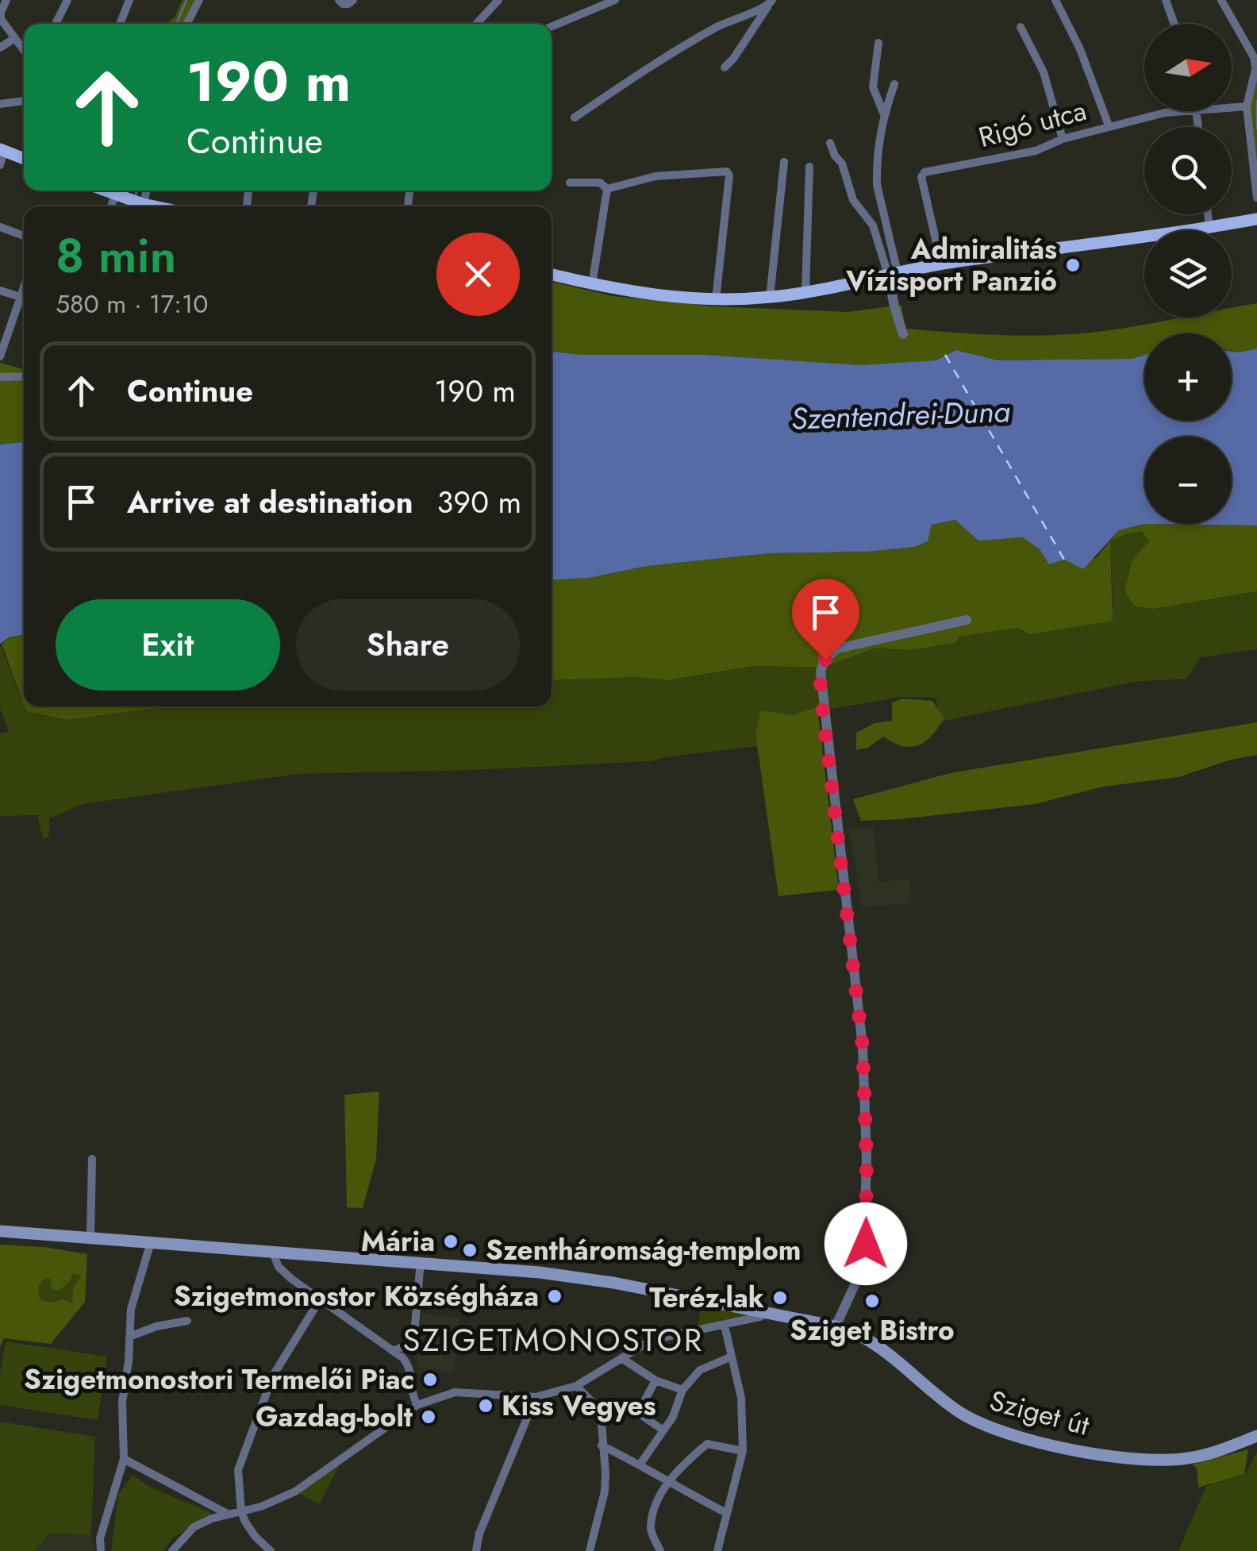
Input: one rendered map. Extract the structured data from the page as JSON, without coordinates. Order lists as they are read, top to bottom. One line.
{"streets":{"main road":["Sziget út"],"street":["Rigó utca"]},"districts":["SZIGETMONOSTOR"],"water":["Szentendrei-Duna"],"places":["Admiralitás Vízisport Panzió","Mária","Szentháromság-templom","Szigetmonostor Községháza","Teréz-lak","Sziget Bistro","Szigetmonostori Termelői Piac","Kiss Vegyes","Gazdag-bolt"],"north":"right","page":{"map_buttons":["+","−"],"turn":["190 m","Continue"],"heading":["8 min","580 m · 17:10"],"list":[{"name":"Continue","value":"190 m"},{"name":"Arrive at destination","value":"390 m"}],"buttons":["Exit","Share"]}}
